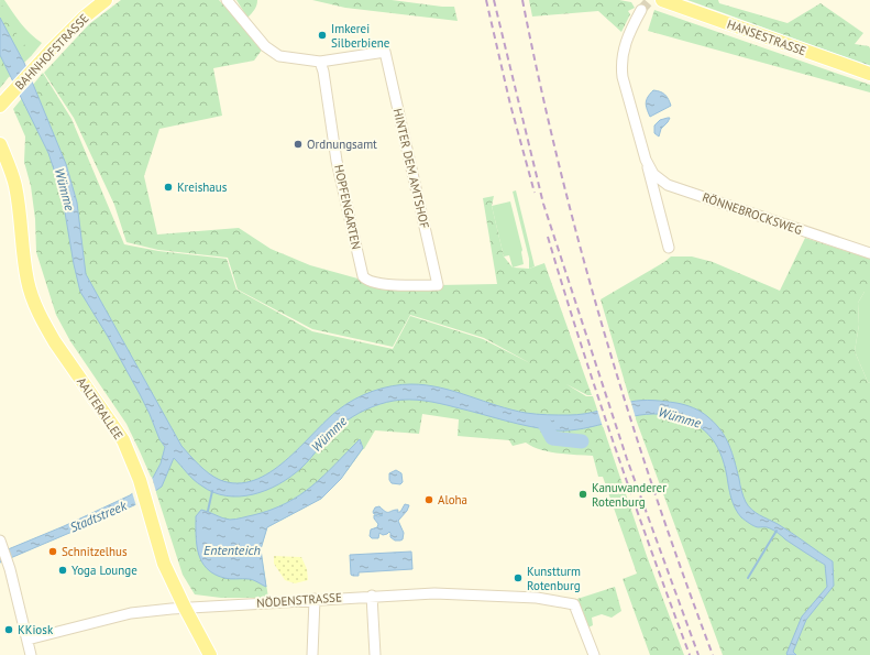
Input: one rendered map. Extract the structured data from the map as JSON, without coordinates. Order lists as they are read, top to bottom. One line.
{"streets":{"main road":["HANSESTRASSE","BAHNHOFSTRASSE","AALTERALLEE"],"street":["HINTER DEM AMTSHOF","HOPFENGARTEN","RÖNNEBROCKSWEG","NÖDENSTRASSE"]},"crossings":[["HINTER DEM AMTSHOF","HOPFENGARTEN"],["AALTERALLEE","NÖDENSTRASSE"]],"water":["Wümme","Stadtstreek","Ententeich"],"places":["Imkerei Silberbiene","Ordnungsamt","Kreishaus","Kanuwanderer Rotenburg","Aloha","Schnitzelhus","Yoga Lounge","Kunstturm Rotenburg","KKiosk"]}
